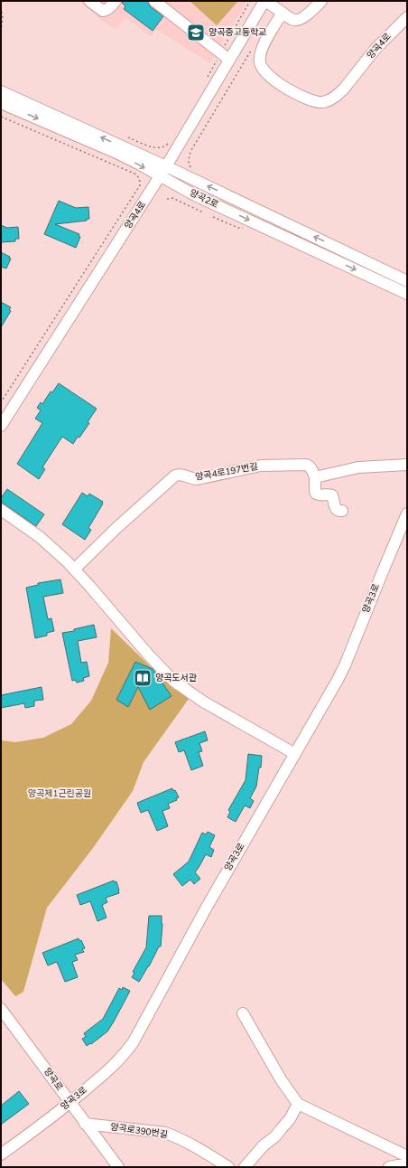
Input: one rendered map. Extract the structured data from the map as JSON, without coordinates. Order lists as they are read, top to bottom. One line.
{"streets":{"street":["양곡4로","양곡2로","양곡4로197번길","양곡3로","양곡로","양곡로390번길"]},"crossings":[["양곡4로","양곡2로"],["양곡3로","양곡로"],["양곡로","양곡로390번길"]],"parks":["양곡제1근린공원"],"places":{"school or university":["양곡중고등학교"],"library":["양곡도서관"]}}
